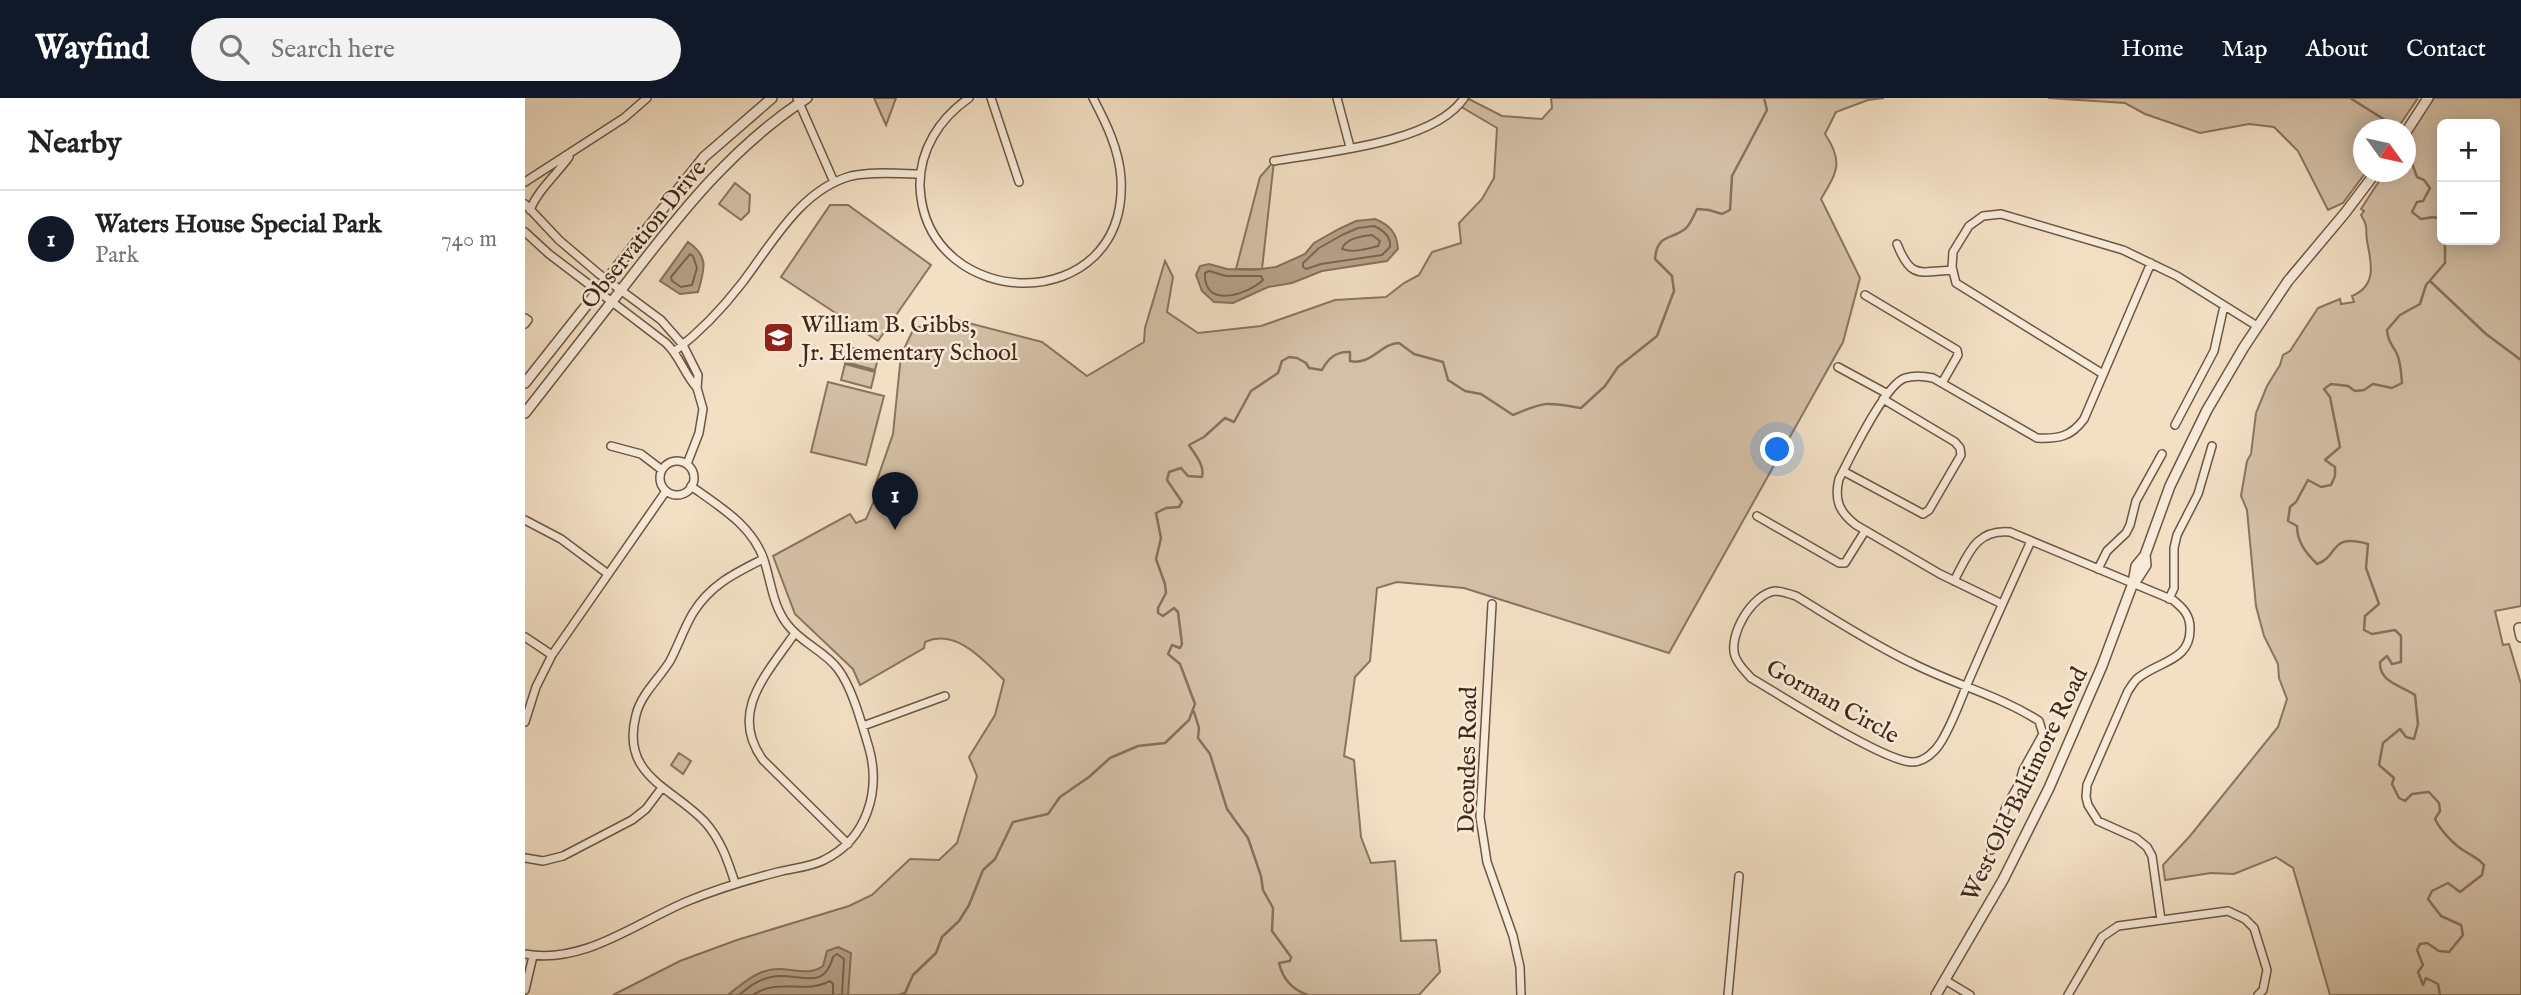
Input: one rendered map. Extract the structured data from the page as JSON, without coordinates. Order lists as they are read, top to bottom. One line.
{"streets":{"street":["Observation Drive","Gorman Circle","Deoudes Road","West Old Baltimore Road"]},"places":{"school or university":["William B. Gibbs, Jr. Elementary School"]},"north":"bottom right","page":{"header":"Wayfind","search":"Search here","nav":["Home","Map","About","Contact"],"heading":"Nearby","map_buttons":["+","−"],"list":[{"mark":"1","name":"Waters House Special Park","note":"Park","value":"740 m"}],"pins":"1"}}
